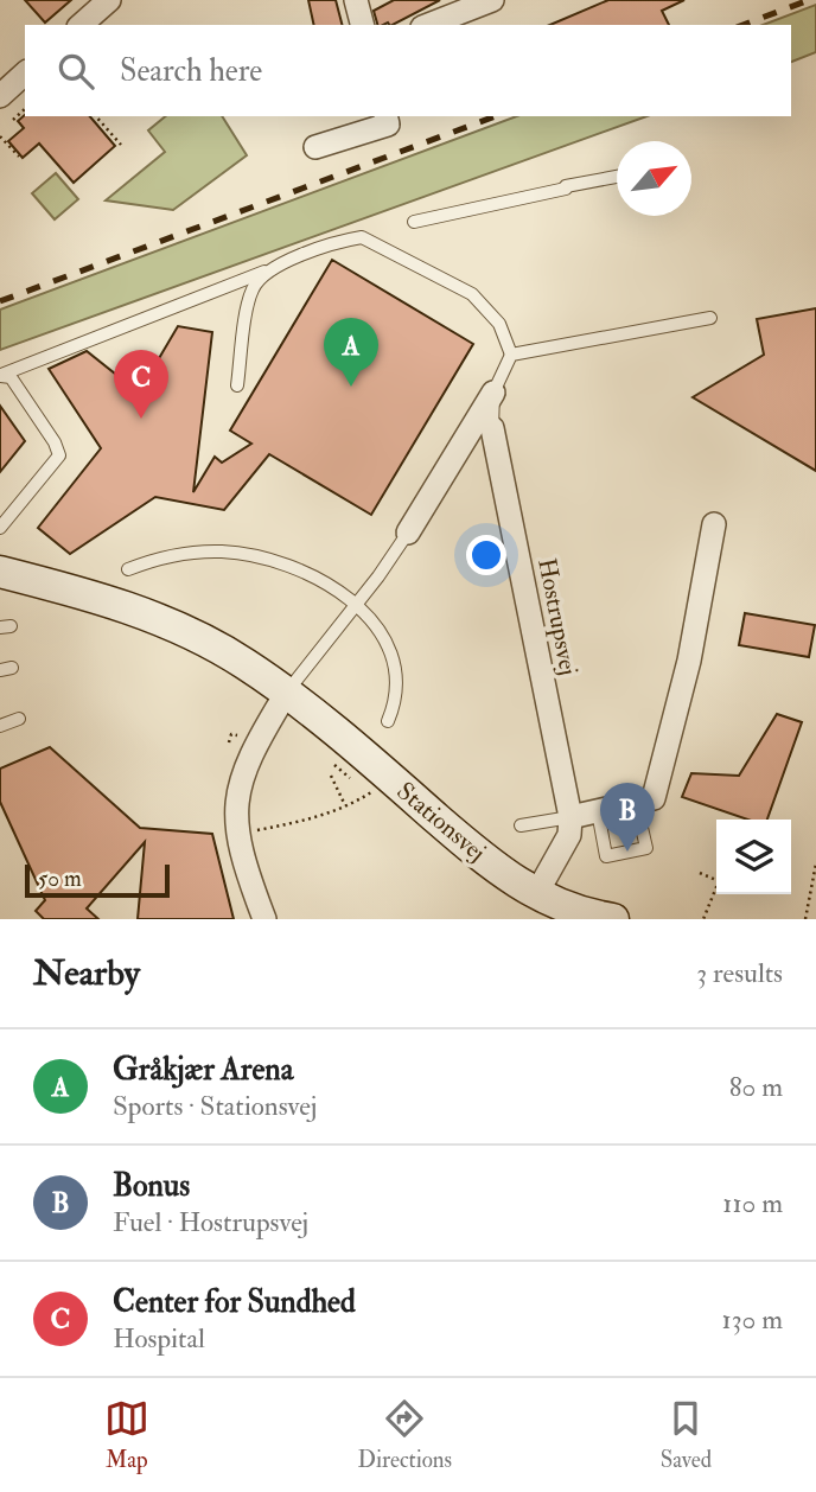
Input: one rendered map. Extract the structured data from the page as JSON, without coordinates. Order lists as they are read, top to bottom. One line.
{"streets":{"street":["Hostrupsvej","Stationsvej"]},"crossings":[["Hostrupsvej","Stationsvej"]],"scale_bar":"50 m","north":"top right","page":{"search":"Search here","pins":["A","C","B"],"scale":"50 m","heading":["Nearby","3 results"],"list":[{"mark":"A","name":"Gråkjær Arena","note":"Sports · Stationsvej","value":"80 m"},{"mark":"B","name":"Bonus","note":"Fuel · Hostrupsvej","value":"110 m"},{"mark":"C","name":"Center for Sundhed","note":"Hospital","value":"130 m"}],"nav":["Map","Directions","Saved"]}}
